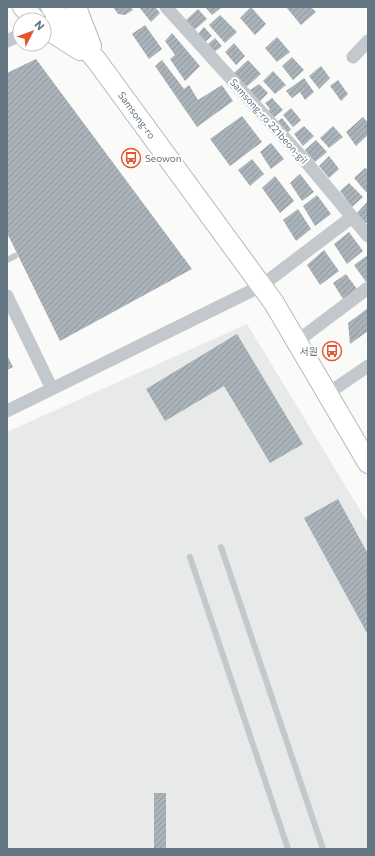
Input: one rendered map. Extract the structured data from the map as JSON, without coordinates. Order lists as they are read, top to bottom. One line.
{"streets":{"main road":["Samsong-ro"],"street":["Samsong-ro 221beon-gil"]},"places":{"bus stop":["Seowon","서원"]},"north":"top right"}
